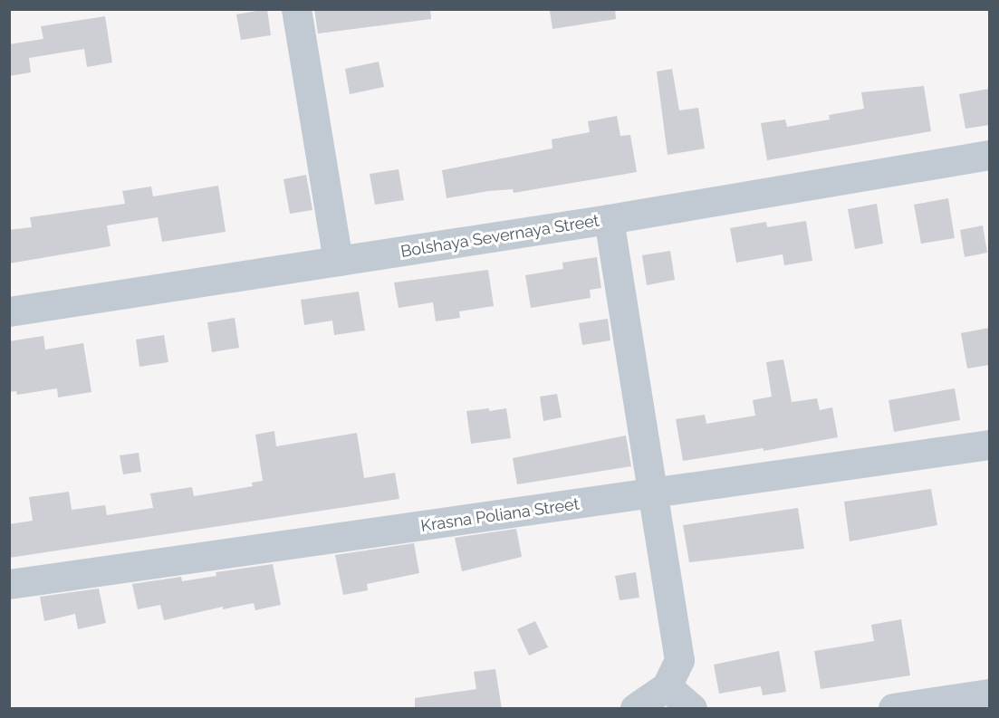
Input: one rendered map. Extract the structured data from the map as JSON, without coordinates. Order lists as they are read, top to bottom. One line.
{"streets":{"street":["Bolshaya Severnaya Street","Krasna Poliana Street"]}}
